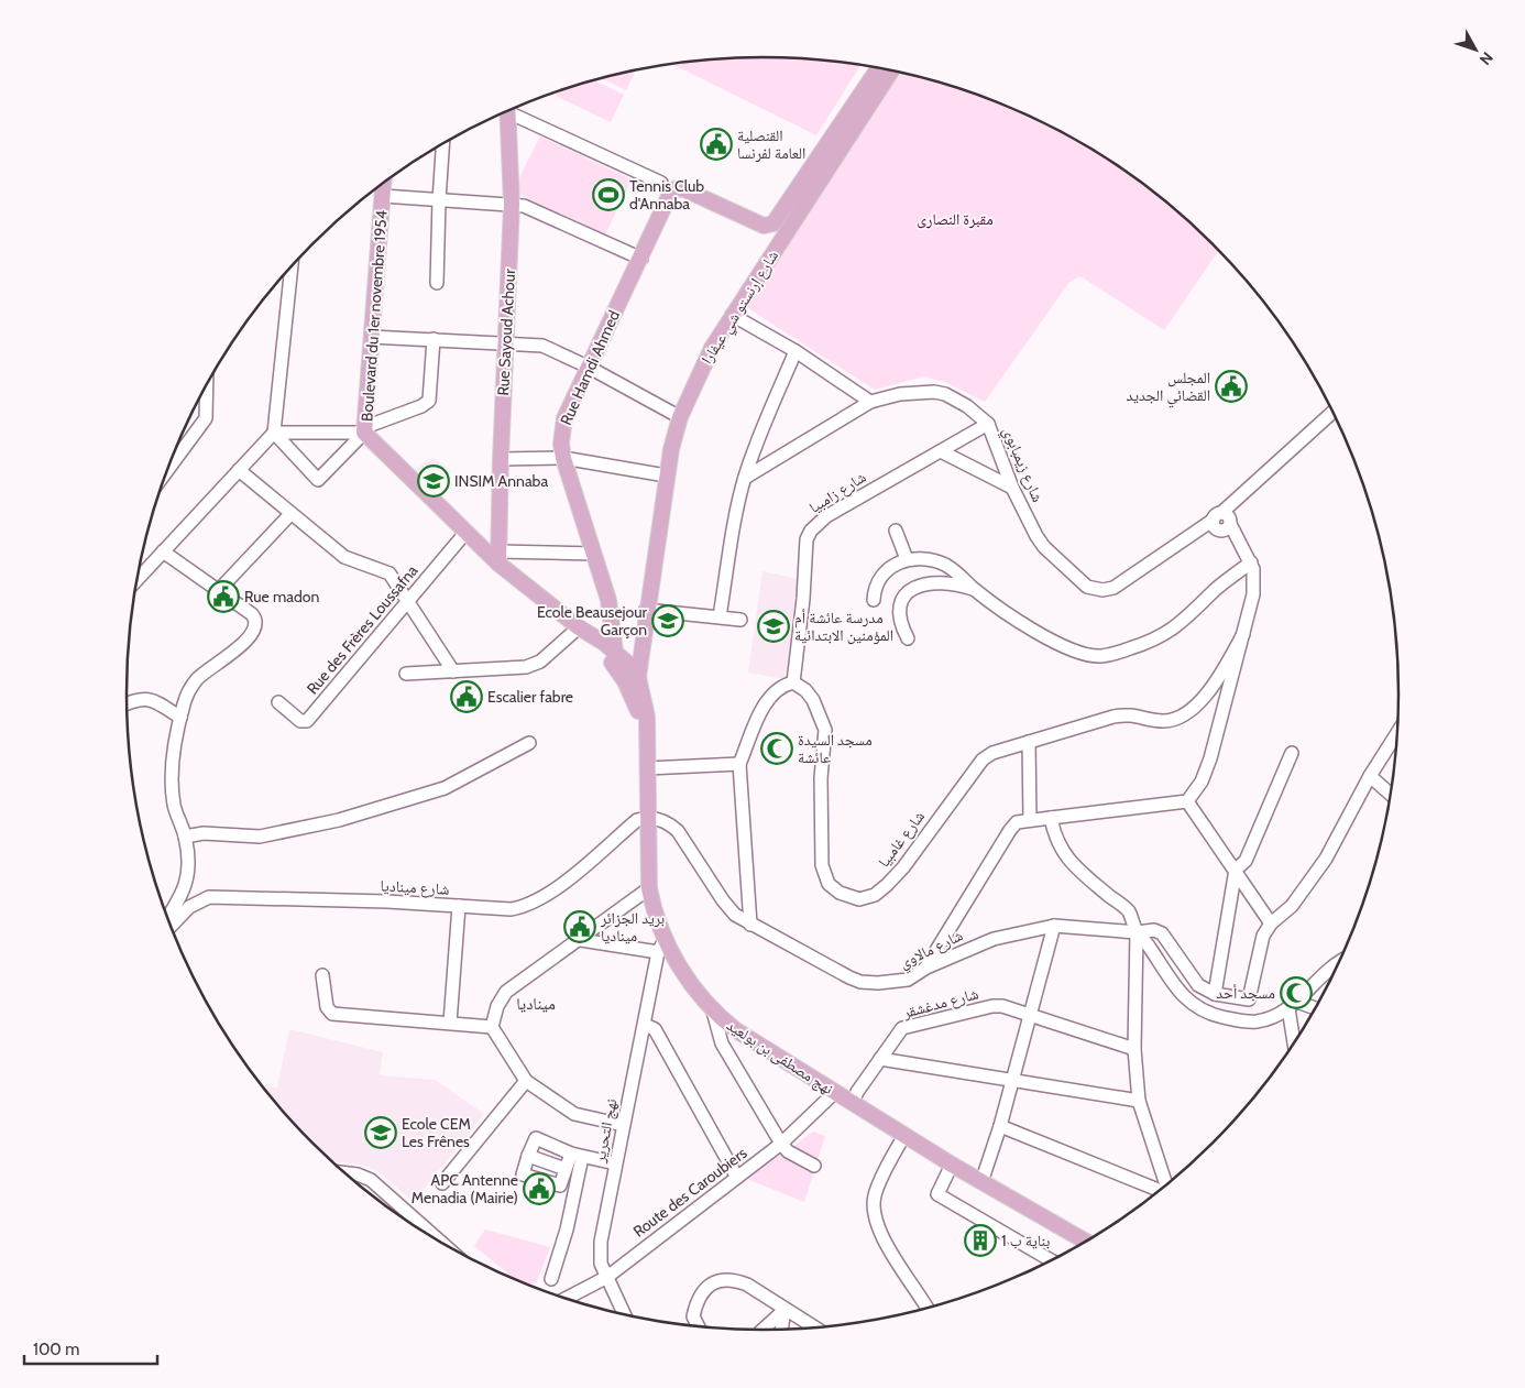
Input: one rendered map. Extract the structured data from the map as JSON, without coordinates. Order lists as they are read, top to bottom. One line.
{"streets":{"main road":["شارع إرنستو شي عيفارا","Boulevard du 1er novembre 1954","Rue Sayoud Achour","Rue Hamdi Ahmed","نهج مصطفى بن بولعيد"],"street":["شارع زيمبابوي","شارع زامبيا","Rue des Frères Loussafna","شارع غامبيا","شارع ميناديا","شارع مالاوي","شارع مدغشقر","نهج التحرير","Route des Caroubiers"]},"crossings":[["شارع إرنستو شي عيفارا","Rue Hamdi Ahmed"],["شارع إرنستو شي عيفارا","نهج مصطفى بن بولعيد"],["Boulevard du 1er novembre 1954","Rue Sayoud Achour"],["Boulevard du 1er novembre 1954","Rue des Frères Loussafna"],["Boulevard du 1er novembre 1954","نهج مصطفى بن بولعيد"],["شارع زيمبابوي","شارع زامبيا"],["شارع زامبيا","شارع غامبيا"],["شارع ميناديا","شارع مالاوي"],["شارع ميناديا","نهج مصطفى بن بولعيد"],["شارع مالاوي","نهج مصطفى بن بولعيد"],["شارع مدغشقر","نهج مصطفى بن بولعيد"],["نهج مصطفى بن بولعيد","نهج التحرير"],["نهج مصطفى بن بولعيد","Route des Caroubiers"],["نهج التحرير","Route des Caroubiers"]],"districts":["ميناديا"],"parks":["مقبرة النصارى"],"places":{"public building":["القنصلية العامة لفرنسا","المجلس القضائي الجديد","Rue madon","Escalier fabre","بريد الجزائر ميناديا","APC Antenne Menadia (Mairie)"],"sports":["Tennis Club d'Annaba"],"school or university":["INSIM Annaba","Ecole Beausejour Garçon","مدرسة عائشة أم المؤمنين الابتدائية","Ecole CEM Les Frênes"],"mosque":["مسجد السيدة عائشة","مسجد أحد"],"building":["بناية ب 1"]},"scale_bar":"100 m","north":"bottom right"}
